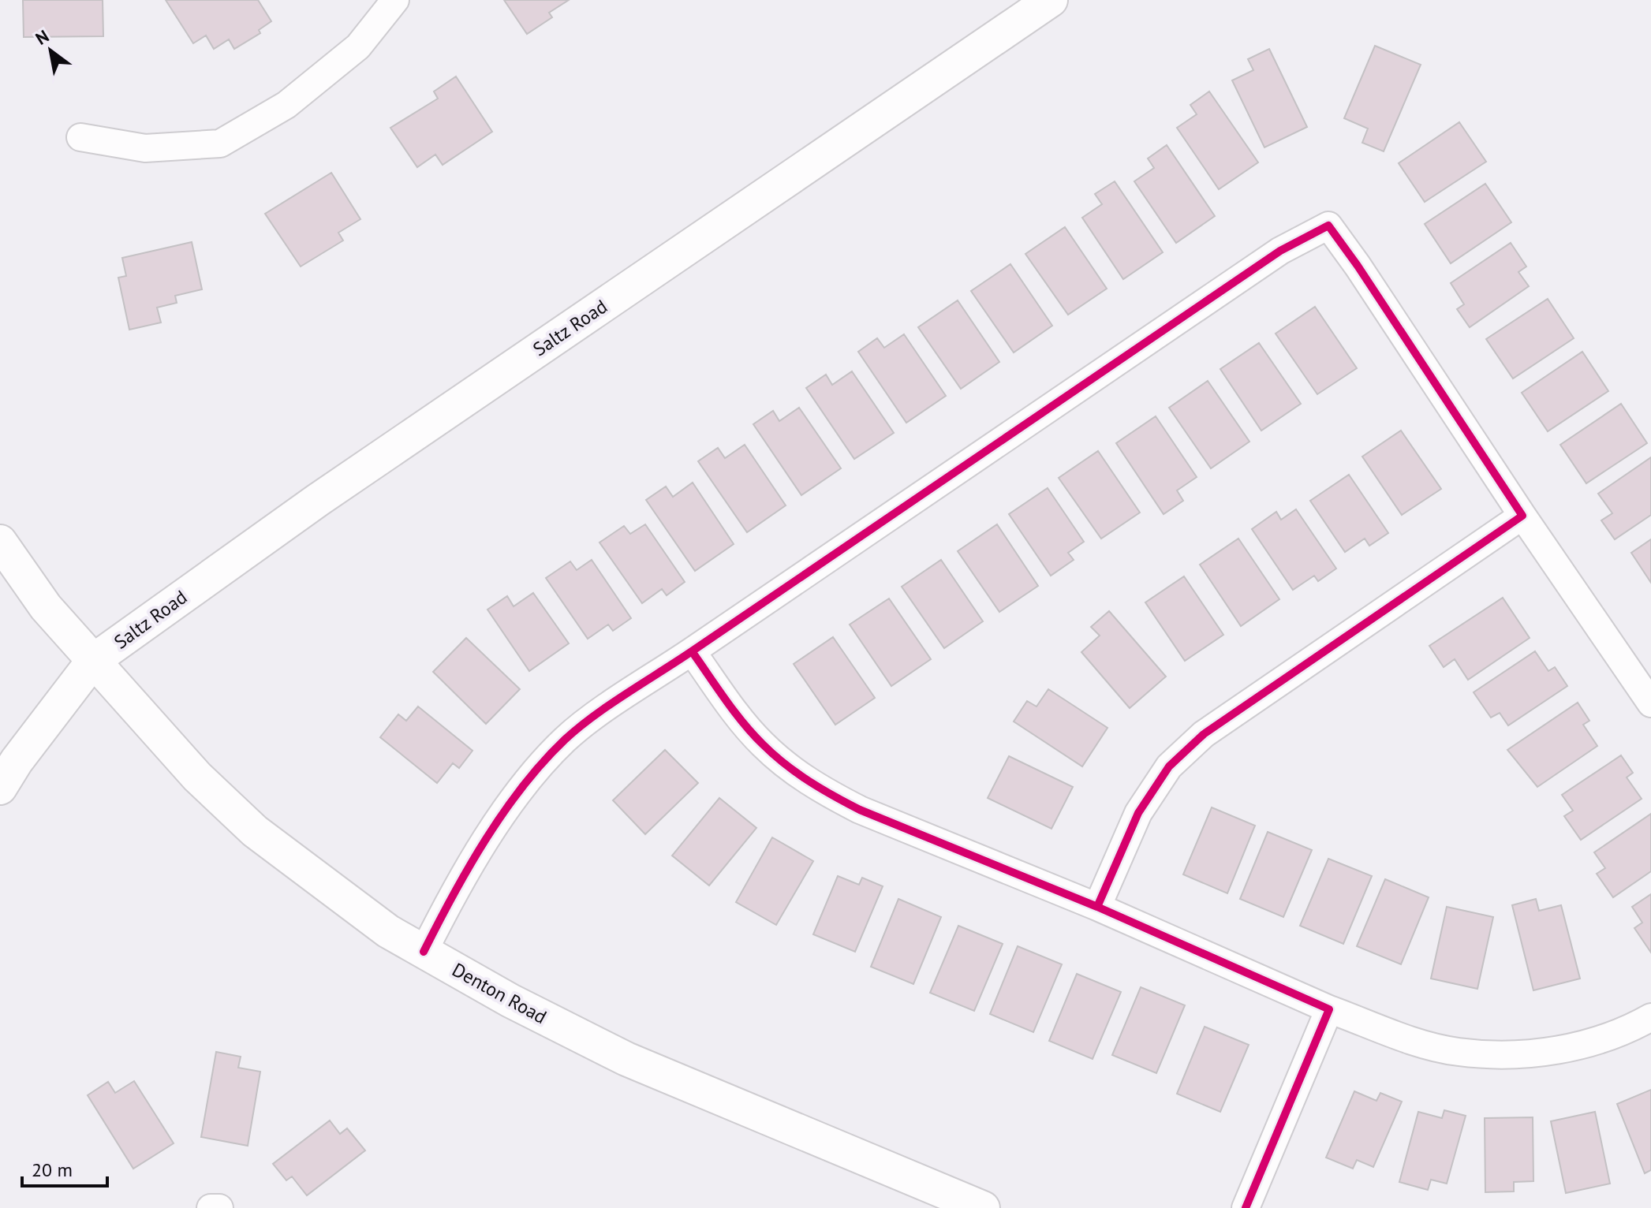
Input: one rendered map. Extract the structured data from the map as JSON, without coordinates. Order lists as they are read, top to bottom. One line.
{"streets":{"street":["Saltz Road","Denton Road"]},"crossings":[["Saltz Road","Denton Road"]],"scale_bar":"20 m","north":"top left"}
